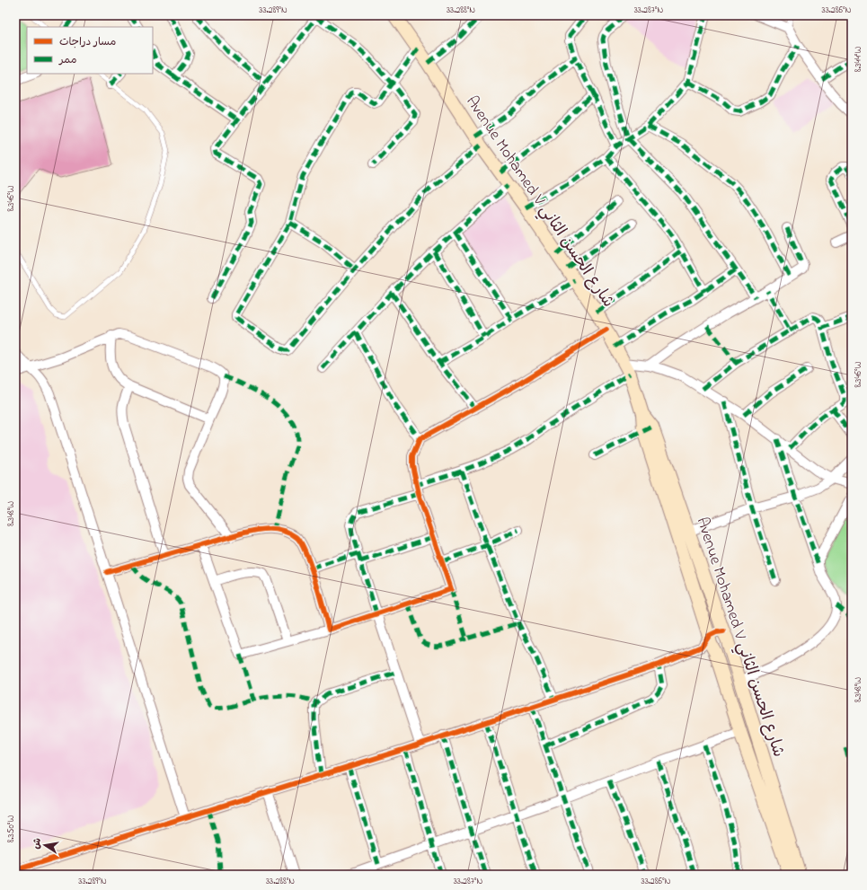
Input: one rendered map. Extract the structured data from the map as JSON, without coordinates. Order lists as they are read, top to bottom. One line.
{"streets":{"main road":["Avenue Mohamed V شارع الحسن الثاني"]},"legend":["مسار دراجات","ممر"],"north":"left","coordinates":["33.289°N","33.288°N","33.287°N","33.286°N","8.344°W","8.346°W","8.348°W","8.350°W"]}
